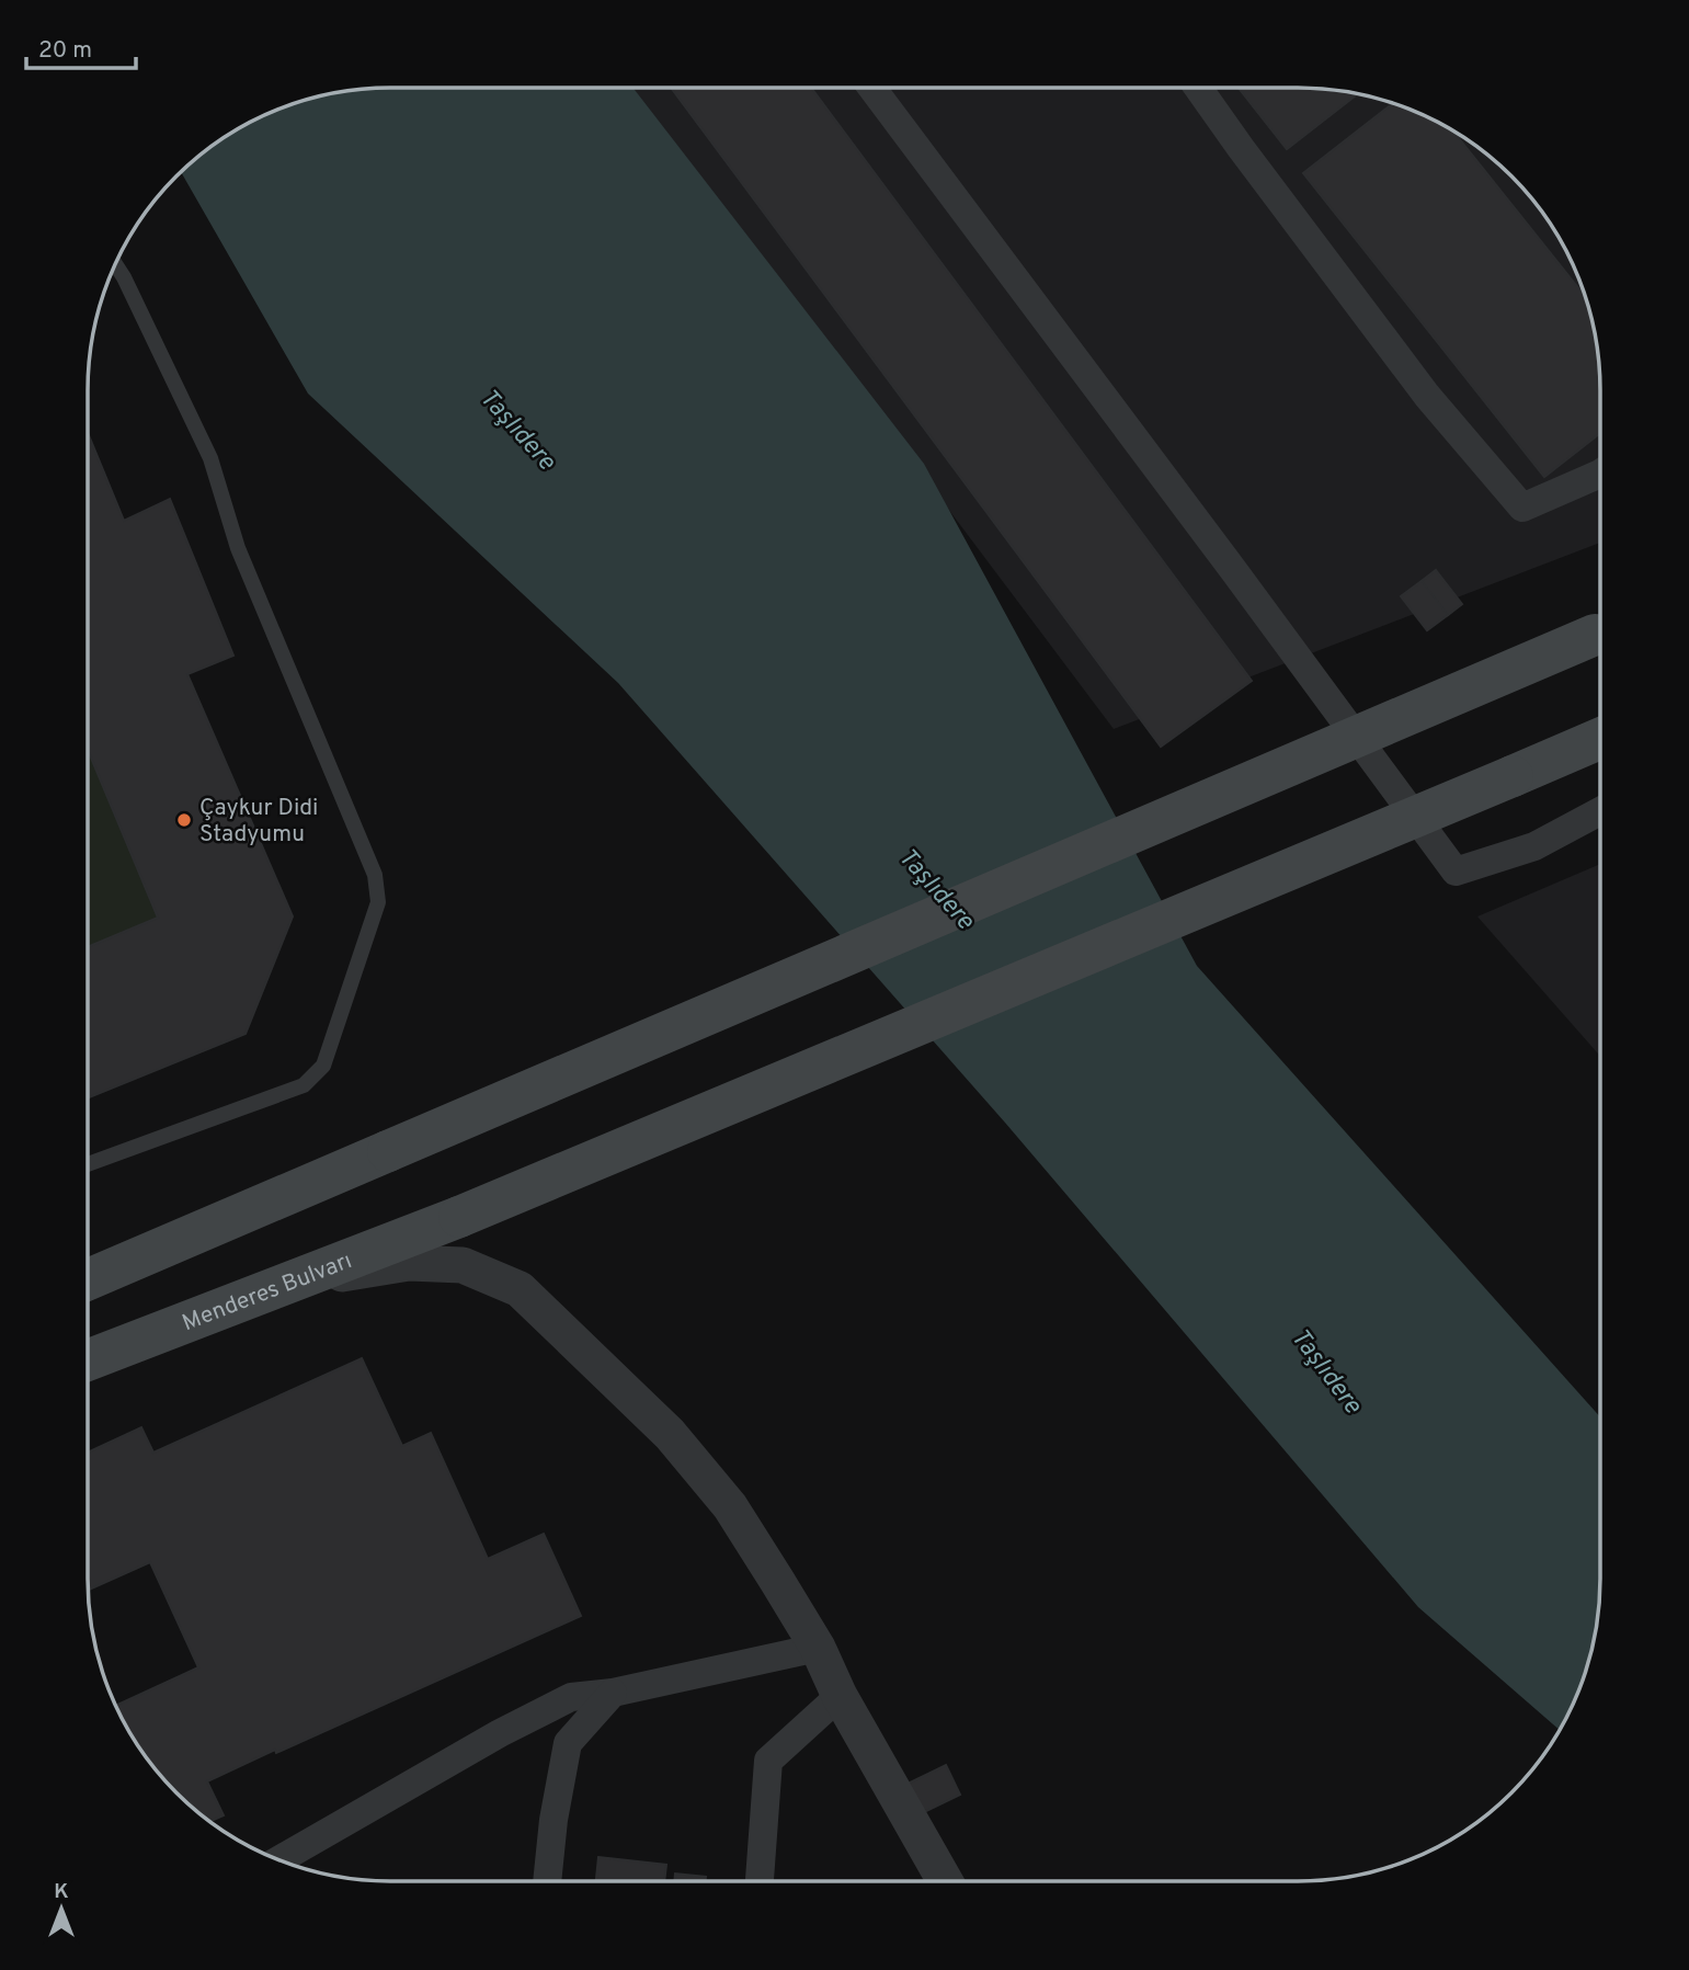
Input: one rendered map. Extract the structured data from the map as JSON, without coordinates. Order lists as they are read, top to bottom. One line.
{"streets":{"main road":["Menderes Bulvarı"]},"water":["Taşlıdere"],"places":["Çaykur Didi Stadyumu"],"scale_bar":"20 m","north":"top"}
